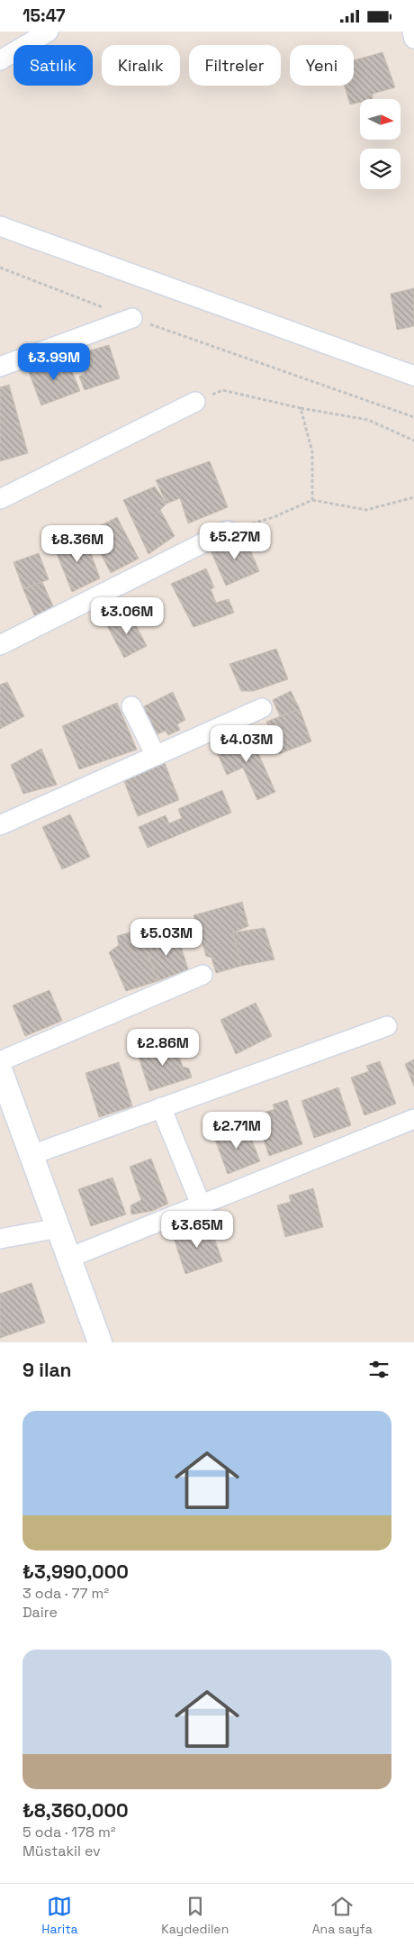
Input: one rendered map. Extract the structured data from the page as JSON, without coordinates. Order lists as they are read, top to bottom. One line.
{"north":"right","page":{"status":"15:47","chip":["Satılık","Kiralık","Filtreler","Yeni"],"price":["₺3.99M","₺5.27M","₺8.36M","₺3.06M","₺4.03M","₺5.03M","₺2.86M","₺2.71M","₺3.65M"],"heading":"9 ilan","list":[{"name":"₺3,990,000","note":"3 oda · 77 m² · Daire"},{"name":"₺8,360,000","note":"5 oda · 178 m² · Müstakil ev"}],"tabs":["Harita","Kaydedilen","Ana sayfa"]}}
